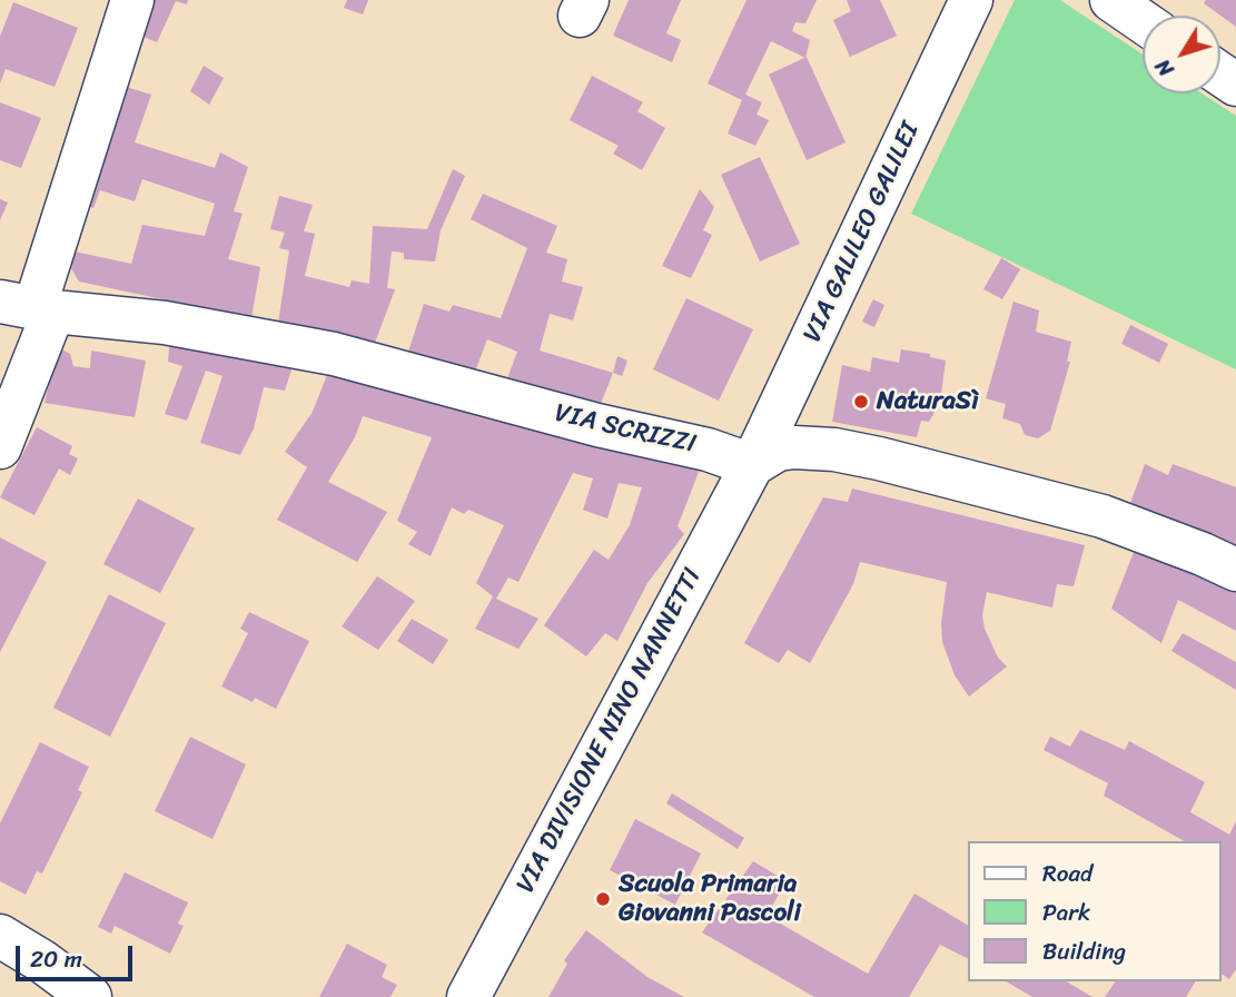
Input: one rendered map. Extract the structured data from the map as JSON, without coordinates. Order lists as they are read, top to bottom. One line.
{"streets":{"street":["VIA GALILEO GALILEI","VIA SCRIZZI","VIA DIVISIONE NINO NANNETTI"]},"crossings":[["VIA GALILEO GALILEI","VIA SCRIZZI"],["VIA GALILEO GALILEI","VIA DIVISIONE NINO NANNETTI"],["VIA SCRIZZI","VIA DIVISIONE NINO NANNETTI"]],"places":["NaturaSì","Scuola Primaria Giovanni Pascoli"],"legend":["Road","Park","Building"],"scale_bar":"20 m","north":"bottom left"}
